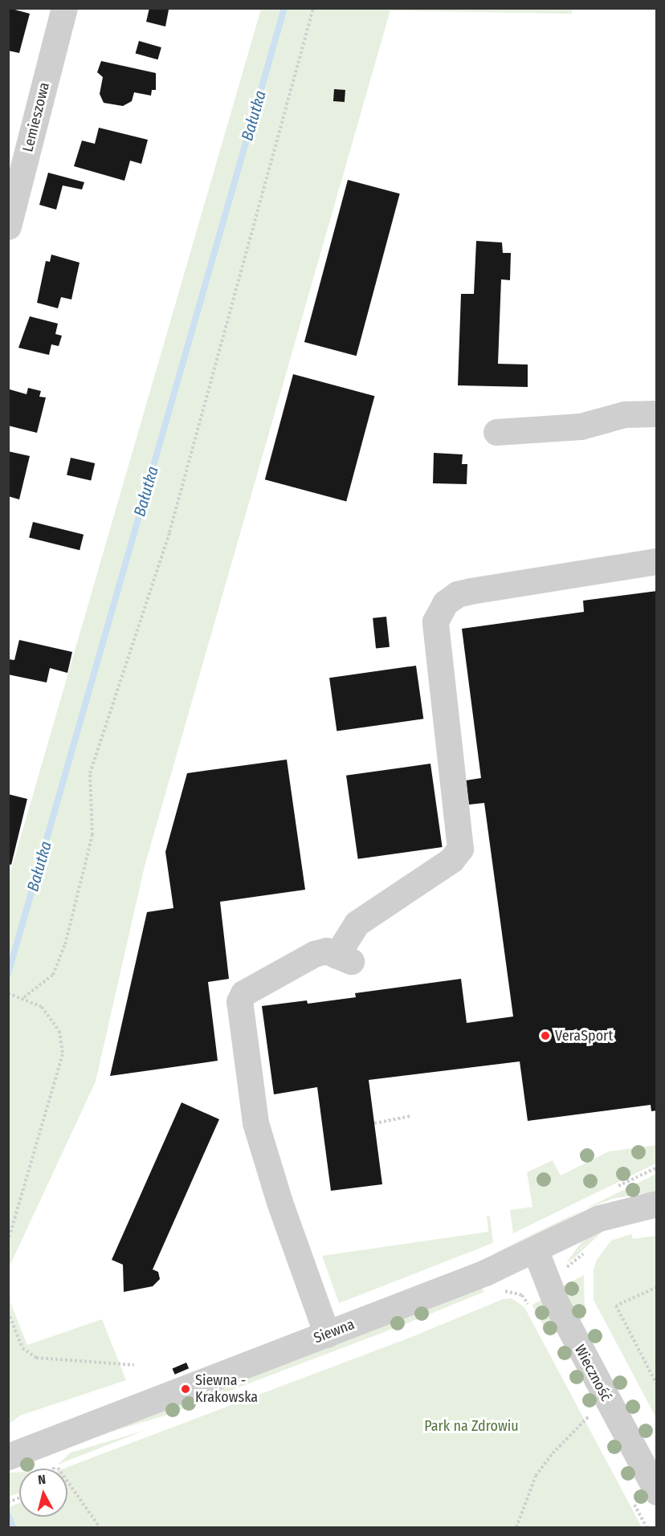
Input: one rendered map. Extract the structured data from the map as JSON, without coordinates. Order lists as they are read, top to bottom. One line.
{"streets":{"street":["Lemieszowa","Siewna","Wieczność"]},"crossings":[["Siewna","Wieczność"]],"water":["Bałutka"],"parks":["Park na Zdrowiu"],"places":["VeraSport","Siewna - Krakowska"],"north":"top"}
